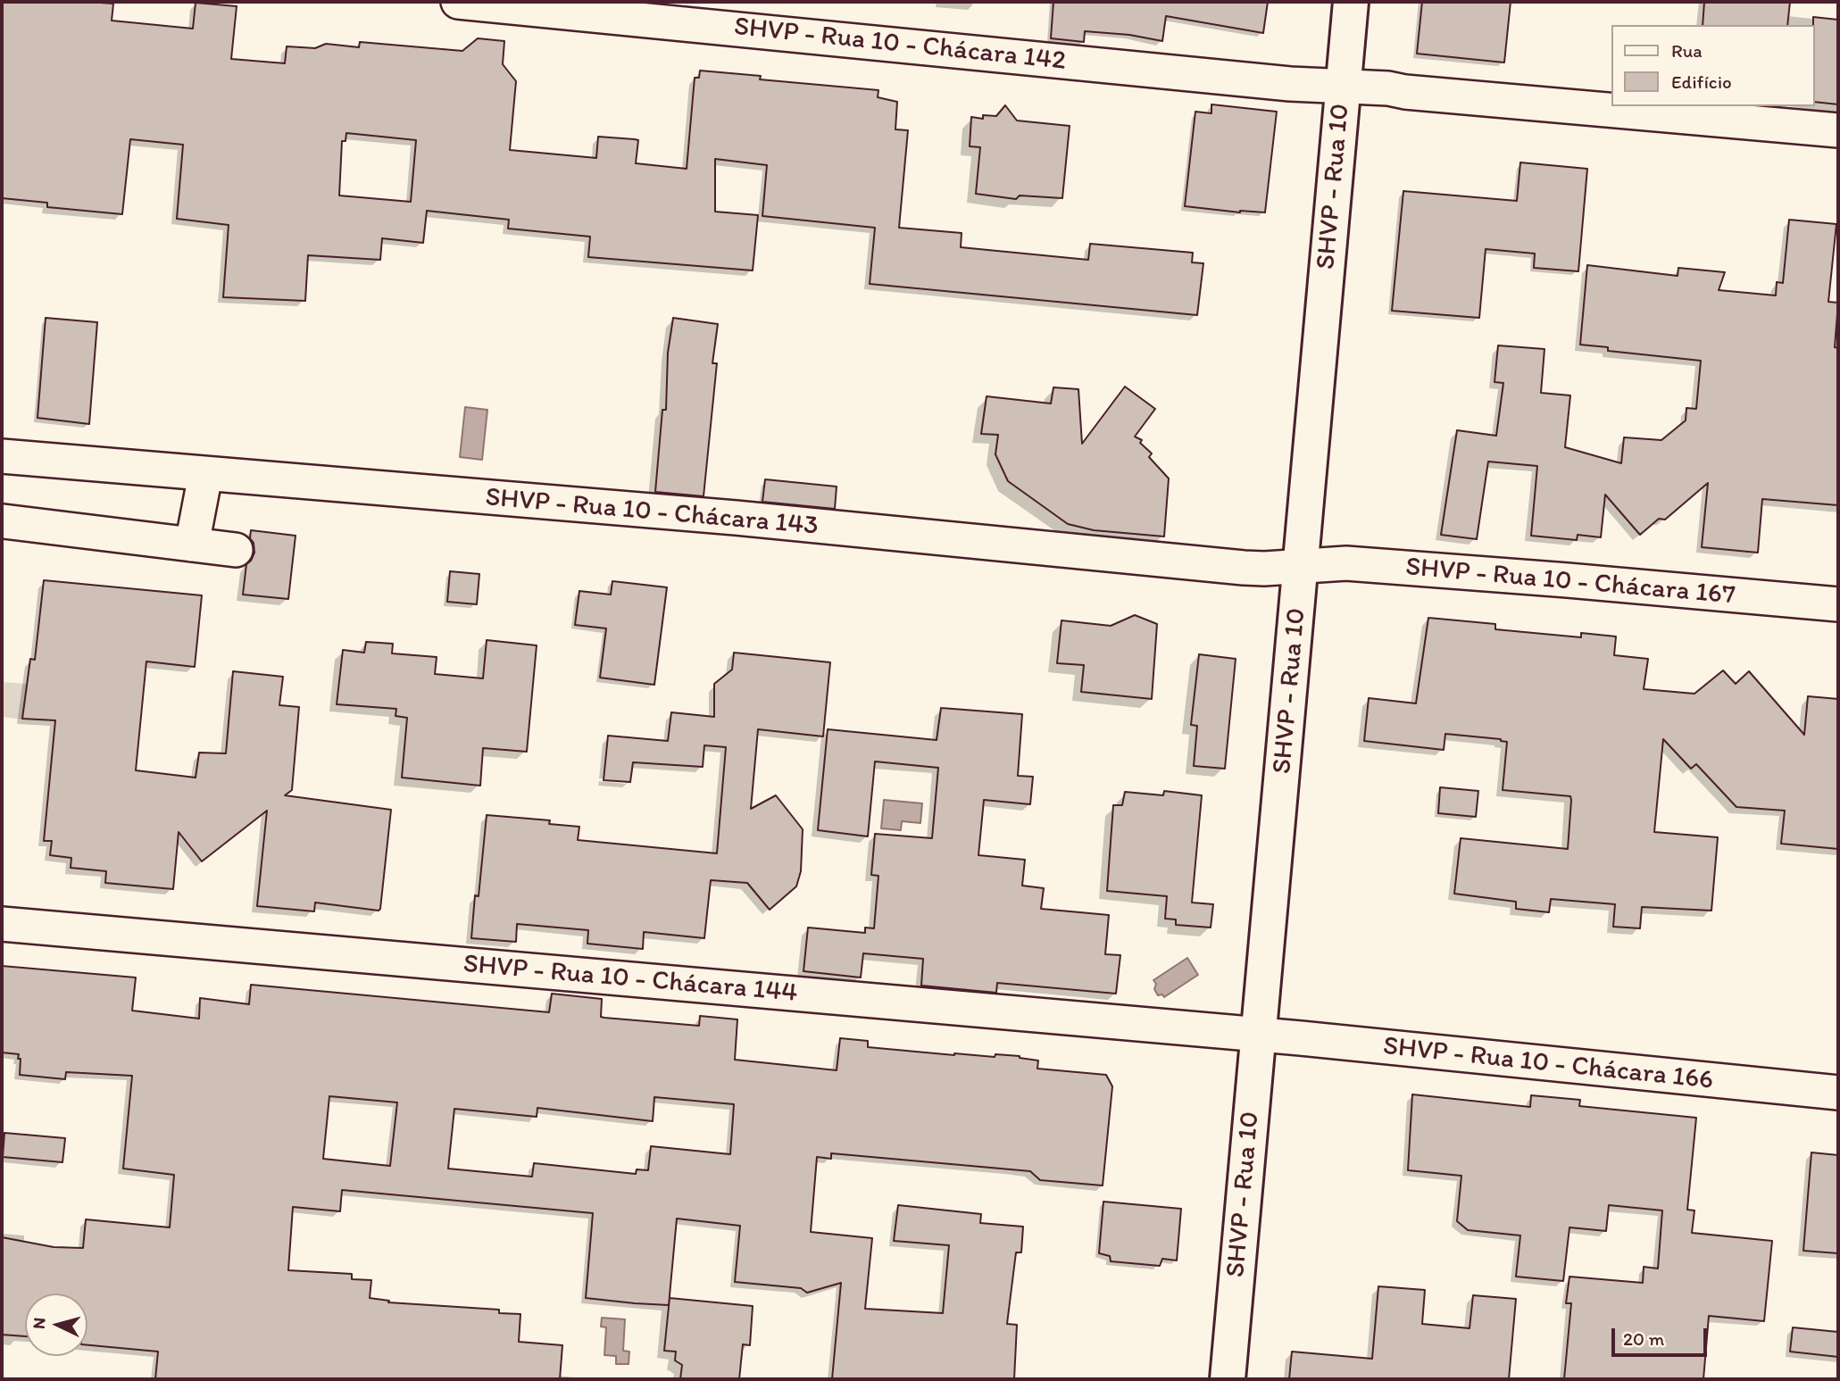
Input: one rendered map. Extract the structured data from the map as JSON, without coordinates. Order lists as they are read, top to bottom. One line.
{"streets":{"street":["SHVP - Rua 10 - Chácara 142","SHVP - Rua 10","SHVP - Rua 10 - Chácara 143","SHVP - Rua 10 - Chácara 167","SHVP - Rua 10 - Chácara 144","SHVP - Rua 10 - Chácara 166"]},"crossings":[["SHVP - Rua 10 - Chácara 142","SHVP - Rua 10"],["SHVP - Rua 10","SHVP - Rua 10 - Chácara 143"],["SHVP - Rua 10","SHVP - Rua 10 - Chácara 167"],["SHVP - Rua 10","SHVP - Rua 10 - Chácara 144"],["SHVP - Rua 10","SHVP - Rua 10 - Chácara 166"],["SHVP - Rua 10 - Chácara 143","SHVP - Rua 10 - Chácara 167"],["SHVP - Rua 10 - Chácara 144","SHVP - Rua 10 - Chácara 166"]],"legend":["Rua","Edifício"],"scale_bar":"20 m","north":"left"}
